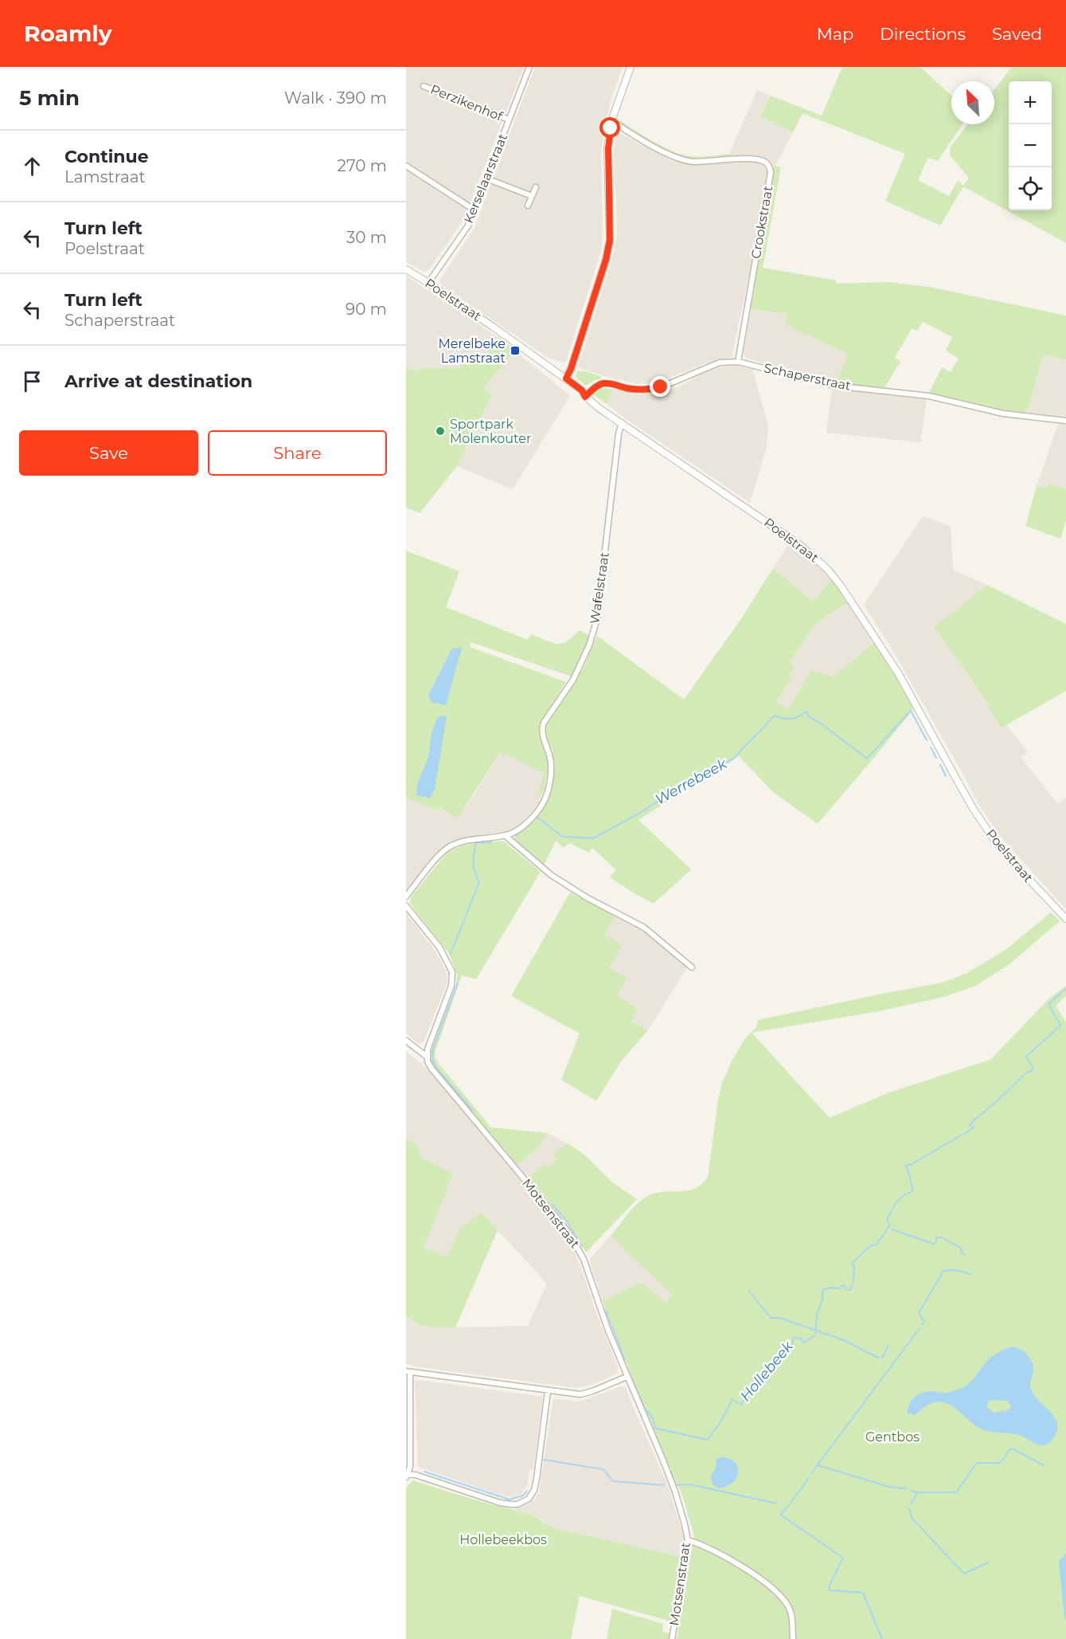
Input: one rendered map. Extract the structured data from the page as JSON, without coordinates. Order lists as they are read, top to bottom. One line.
{"streets":{"street":["Perzikenhof","Kerselaarstraat","Crookstraat","Poelstraat","Schaperstraat","Wafelstraat","Motsenstraat"]},"crossings":[["Perzikenhof","Kerselaarstraat"],["Kerselaarstraat","Poelstraat"],["Crookstraat","Schaperstraat"],["Poelstraat","Schaperstraat"],["Poelstraat","Wafelstraat"]],"water":["Werrebeek","Hollebeek"],"parks":["Gentbos","Hollebeekbos"],"places":{"transit":["Merelbeke Lamstraat"],"other":["Sportpark Molenkouter"]},"north":"top left","page":{"header":"Roamly","nav":["Map","Directions","Saved"],"heading":["5 min","Walk · 390 m"],"map_buttons":["+","−"],"list":[["Continue","Lamstraat","270 m"],["Turn left","Poelstraat","30 m"],["Turn left","Schaperstraat","90 m"],"Arrive at destination"],"buttons":["Save","Share"]}}
